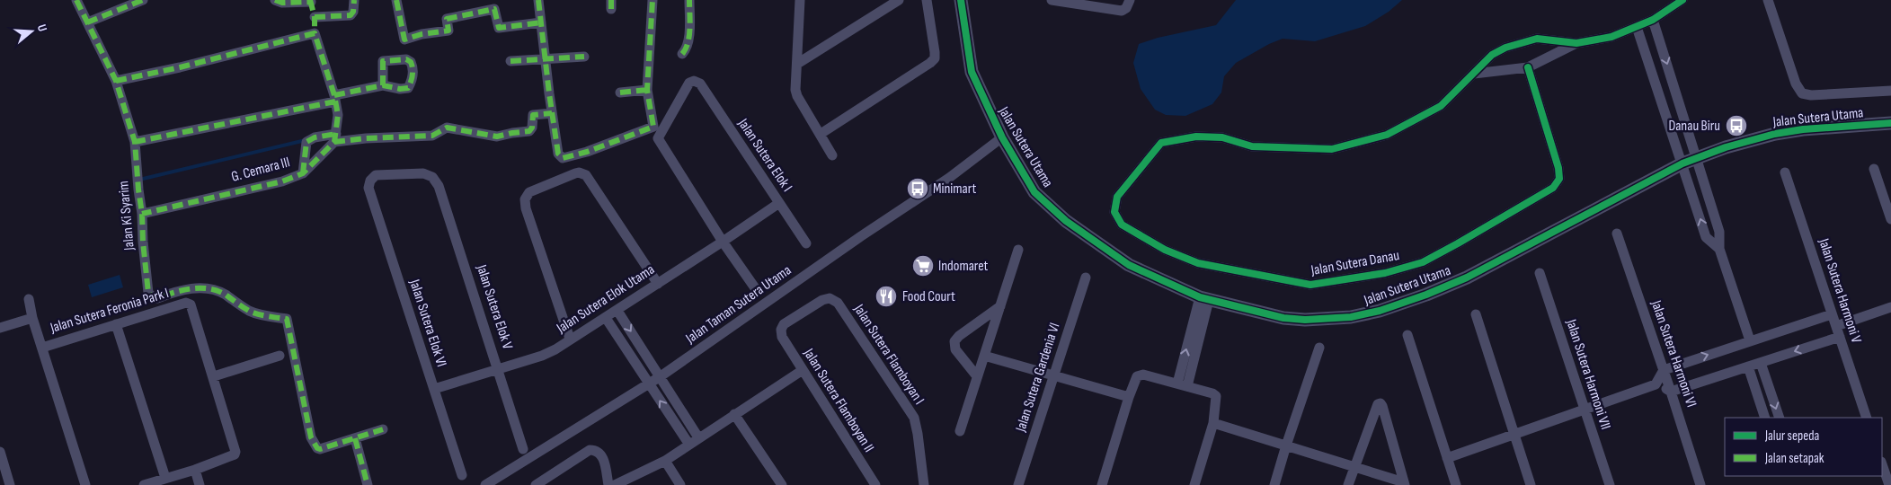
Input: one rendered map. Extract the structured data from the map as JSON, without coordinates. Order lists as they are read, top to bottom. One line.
{"streets":{"street":["Jalan Sutera Utama","Jalan Sutera Elok I","G. Cemara III","Jalan Ki Syarim","Jalan Sutera Danau","Jalan Sutera Harmoni V","Jalan Sutera Elok Utama","Jalan Taman Sutera Utama","Jalan Sutera Elok V","Jalan Sutera Feronia Park I","Jalan Sutera Elok VI","Jalan Sutera Harmoni VI","Jalan Sutera Flamboyan I","Jalan Sutera Harmoni VII","Jalan Sutera Gardenia VI","Jalan Sutera Flamboyan II"]},"crossings":[["Jalan Sutera Utama","Jalan Taman Sutera Utama"],["Jalan Sutera Elok I","Jalan Sutera Elok Utama"],["G. Cemara III","Jalan Ki Syarim"],["Jalan Sutera Elok Utama","Jalan Sutera Elok V"],["Jalan Sutera Elok Utama","Jalan Sutera Elok VI"],["Jalan Sutera Elok V","Jalan Sutera Elok VI"],["Jalan Sutera Flamboyan I","Jalan Sutera Flamboyan II"]],"places":{"bus stop":["Danau Biru","Minimart"],"supermarket":["Indomaret"],"restaurant":["Food Court"]},"legend":["Jalur sepeda","Jalan setapak"],"north":"right"}
